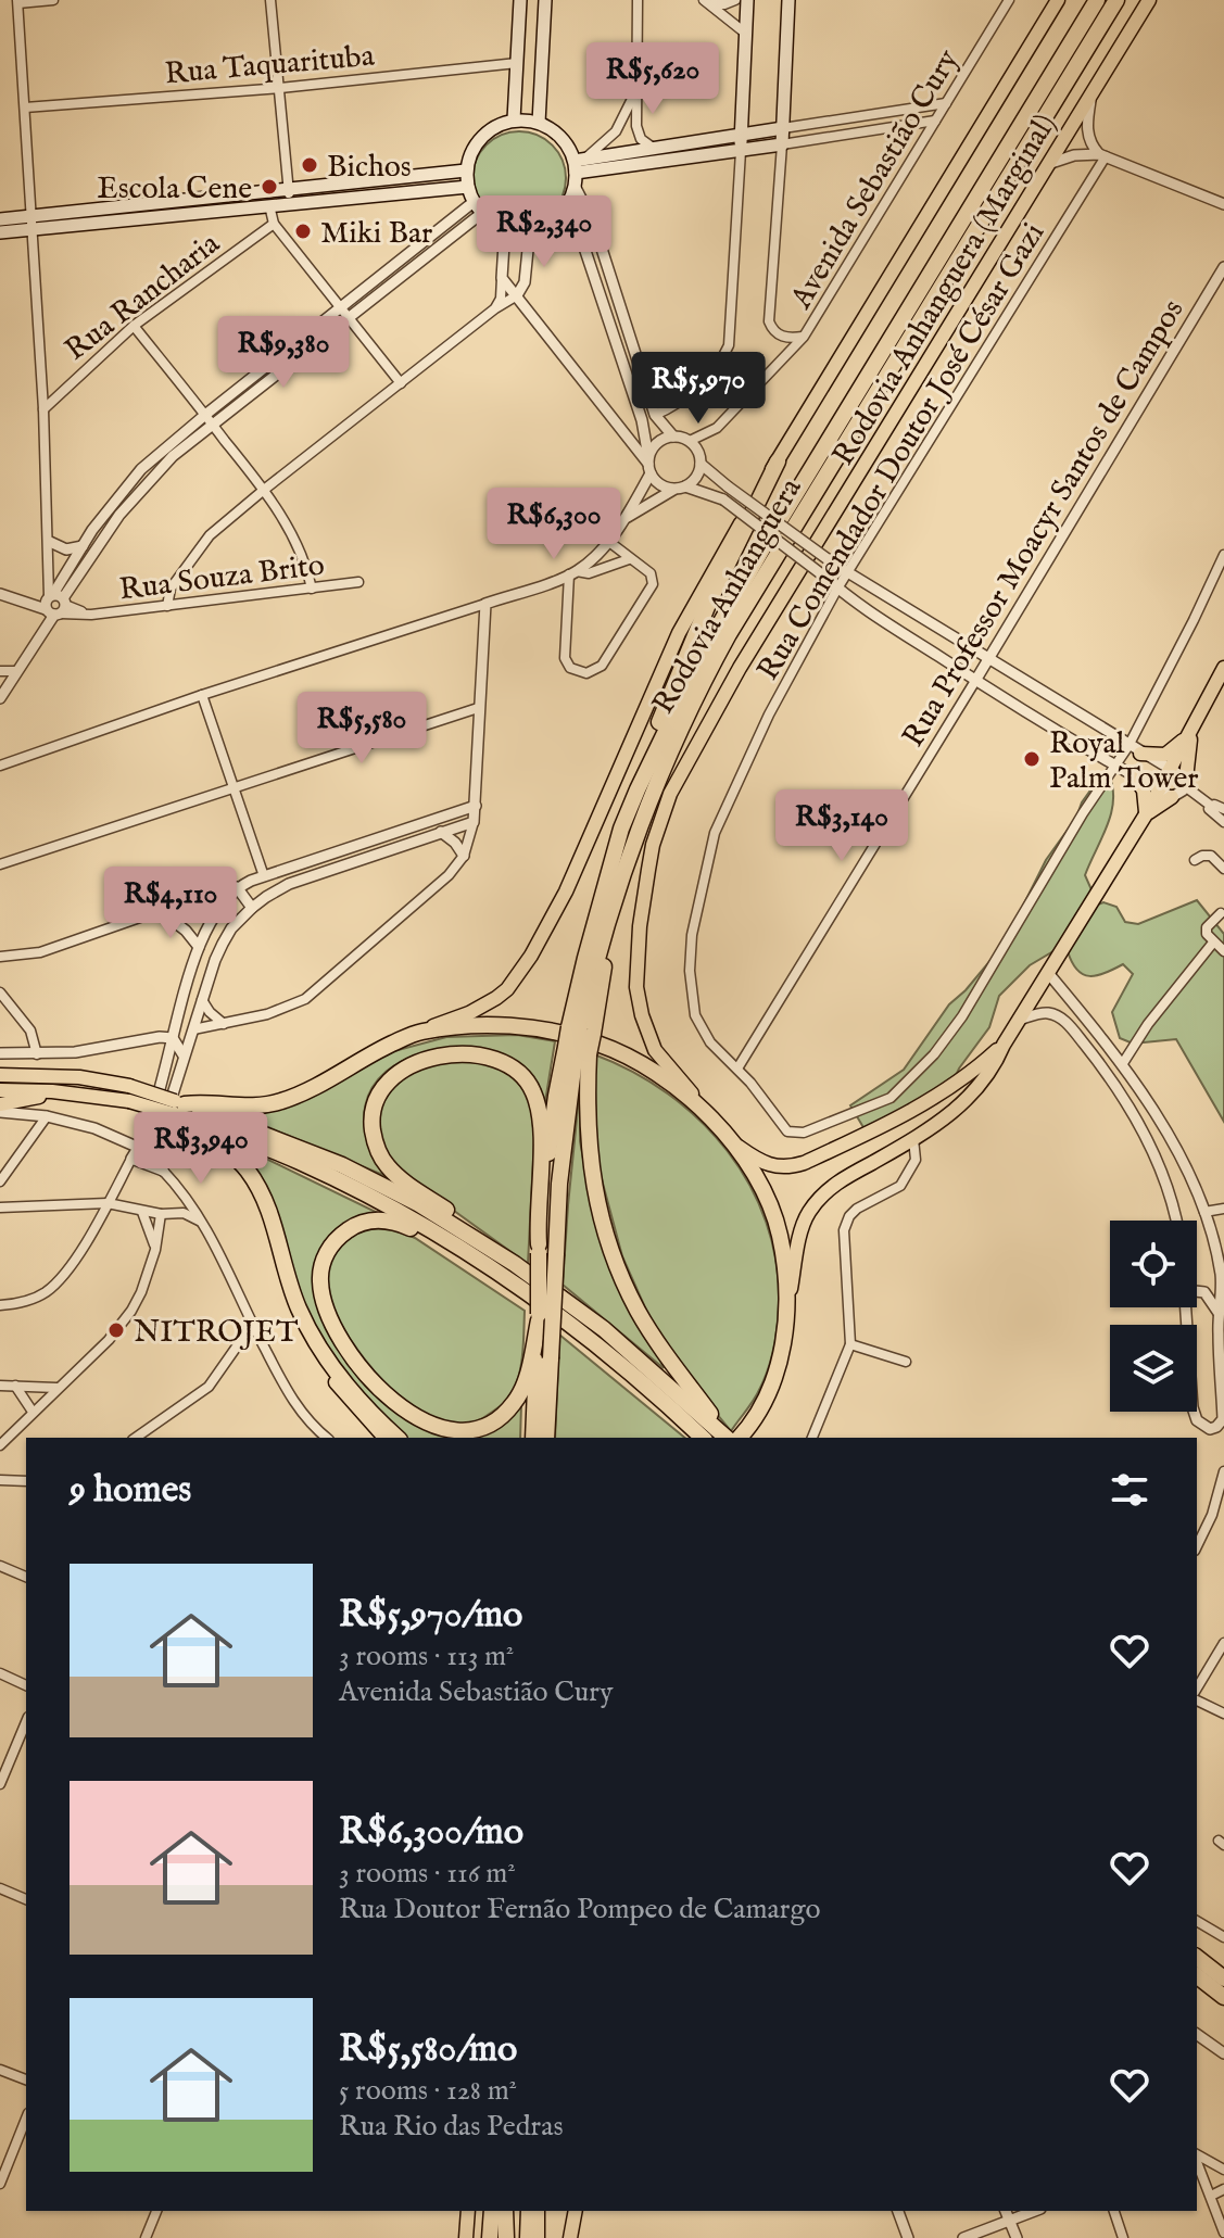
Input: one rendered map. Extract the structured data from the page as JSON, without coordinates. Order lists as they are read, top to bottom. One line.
{"streets":{"highway":["Rodovia Anhanguera"],"main road":["Rodovia Anhanguera (Marginal)"],"street":["Rua Taquarituba","Avenida Sebastião Cury","Rua Rancharia","Rua Comendador Doutor José César Gazi","Rua Professor Moacyr Santos de Campos","Rua Souza Brito"]},"crossings":[["Rua Comendador Doutor José César Gazi","Rua Professor Moacyr Santos de Campos"]],"places":["Bichos","Escola Cene","Miki Bar","Royal Palm Tower","NITROJET"],"page":{"price":["R$5,620","R$2,340","R$9,380","R$5,970","R$6,300","R$5,580","R$3,140","R$4,110","R$3,940"],"heading":"9 homes","list":[{"name":"R$5,970/mo","note":"3 rooms · 113 m² · Avenida Sebastião Cury"},{"name":"R$6,300/mo","note":"3 rooms · 116 m² · Rua Doutor Fernão Pompeo de Camargo"},{"name":"R$5,580/mo","note":"5 rooms · 128 m² · Rua Rio das Pedras"}]}}
